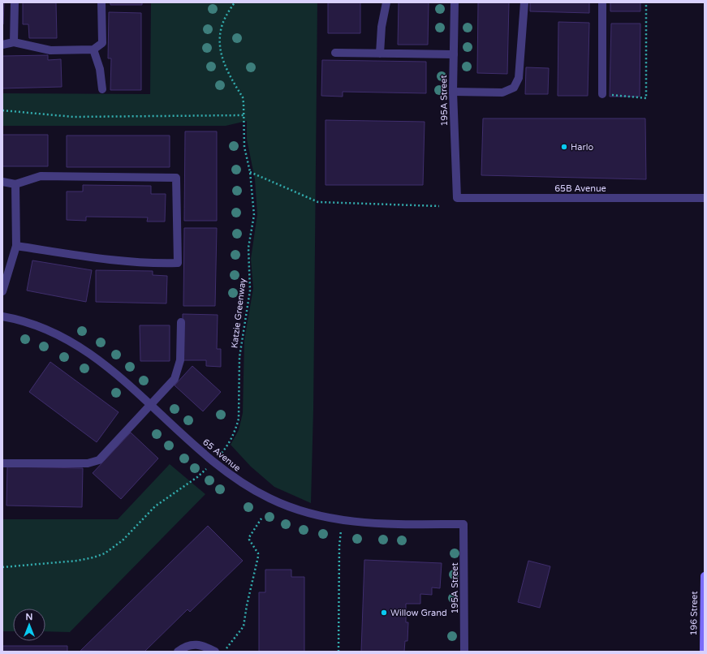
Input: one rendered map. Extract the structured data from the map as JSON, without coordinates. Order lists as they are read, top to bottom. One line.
{"streets":{"main road":["196 Street"],"street":["195A Street","65B Avenue","65 Avenue"],"path":["Katzie Greenway"]},"crossings":[["195A Street","65B Avenue"],["195A Street","65 Avenue"]],"places":["Harlo","Willow Grand"],"north":"top"}
